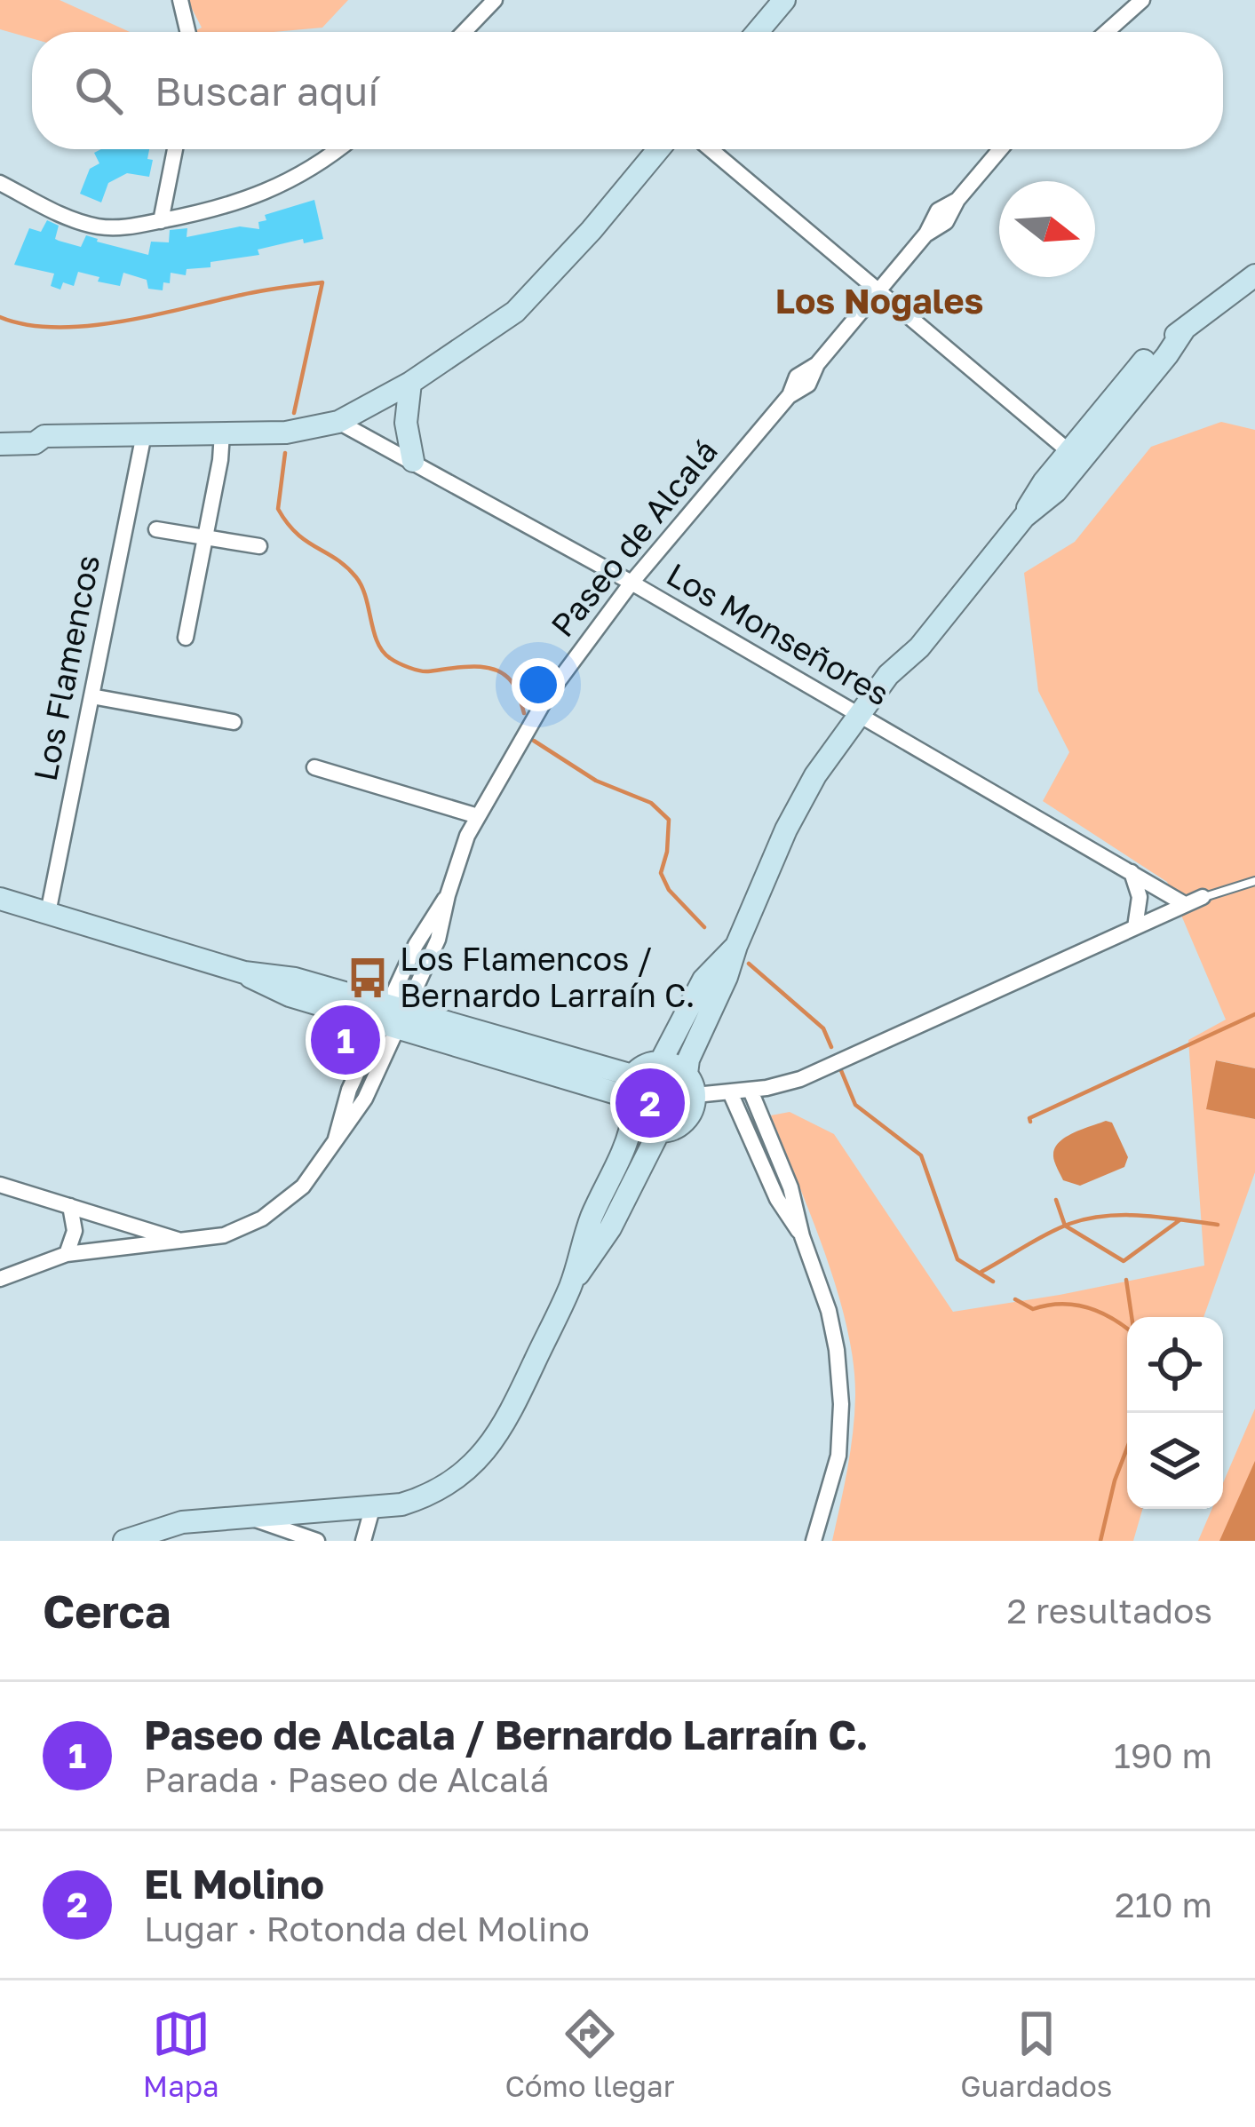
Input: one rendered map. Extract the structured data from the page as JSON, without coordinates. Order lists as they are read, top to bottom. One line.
{"streets":{"street":["Paseo de Alcalá","Los Monseñores","Los Flamencos"]},"crossings":[["Paseo de Alcalá","Los Monseñores"]],"districts":["Los Nogales"],"places":{"bus stop":["Los Flamencos / Bernardo Larraín C."]},"north":"right","page":{"search":"Buscar aquí","pins":["1","2"],"heading":["Cerca","2 resultados"],"list":[{"mark":"1","name":"Paseo de Alcala / Bernardo Larraín C.","note":"Parada · Paseo de Alcalá","value":"190 m"},{"mark":"2","name":"El Molino","note":"Lugar · Rotonda del Molino","value":"210 m"}],"nav":["Mapa","Cómo llegar","Guardados"]}}
